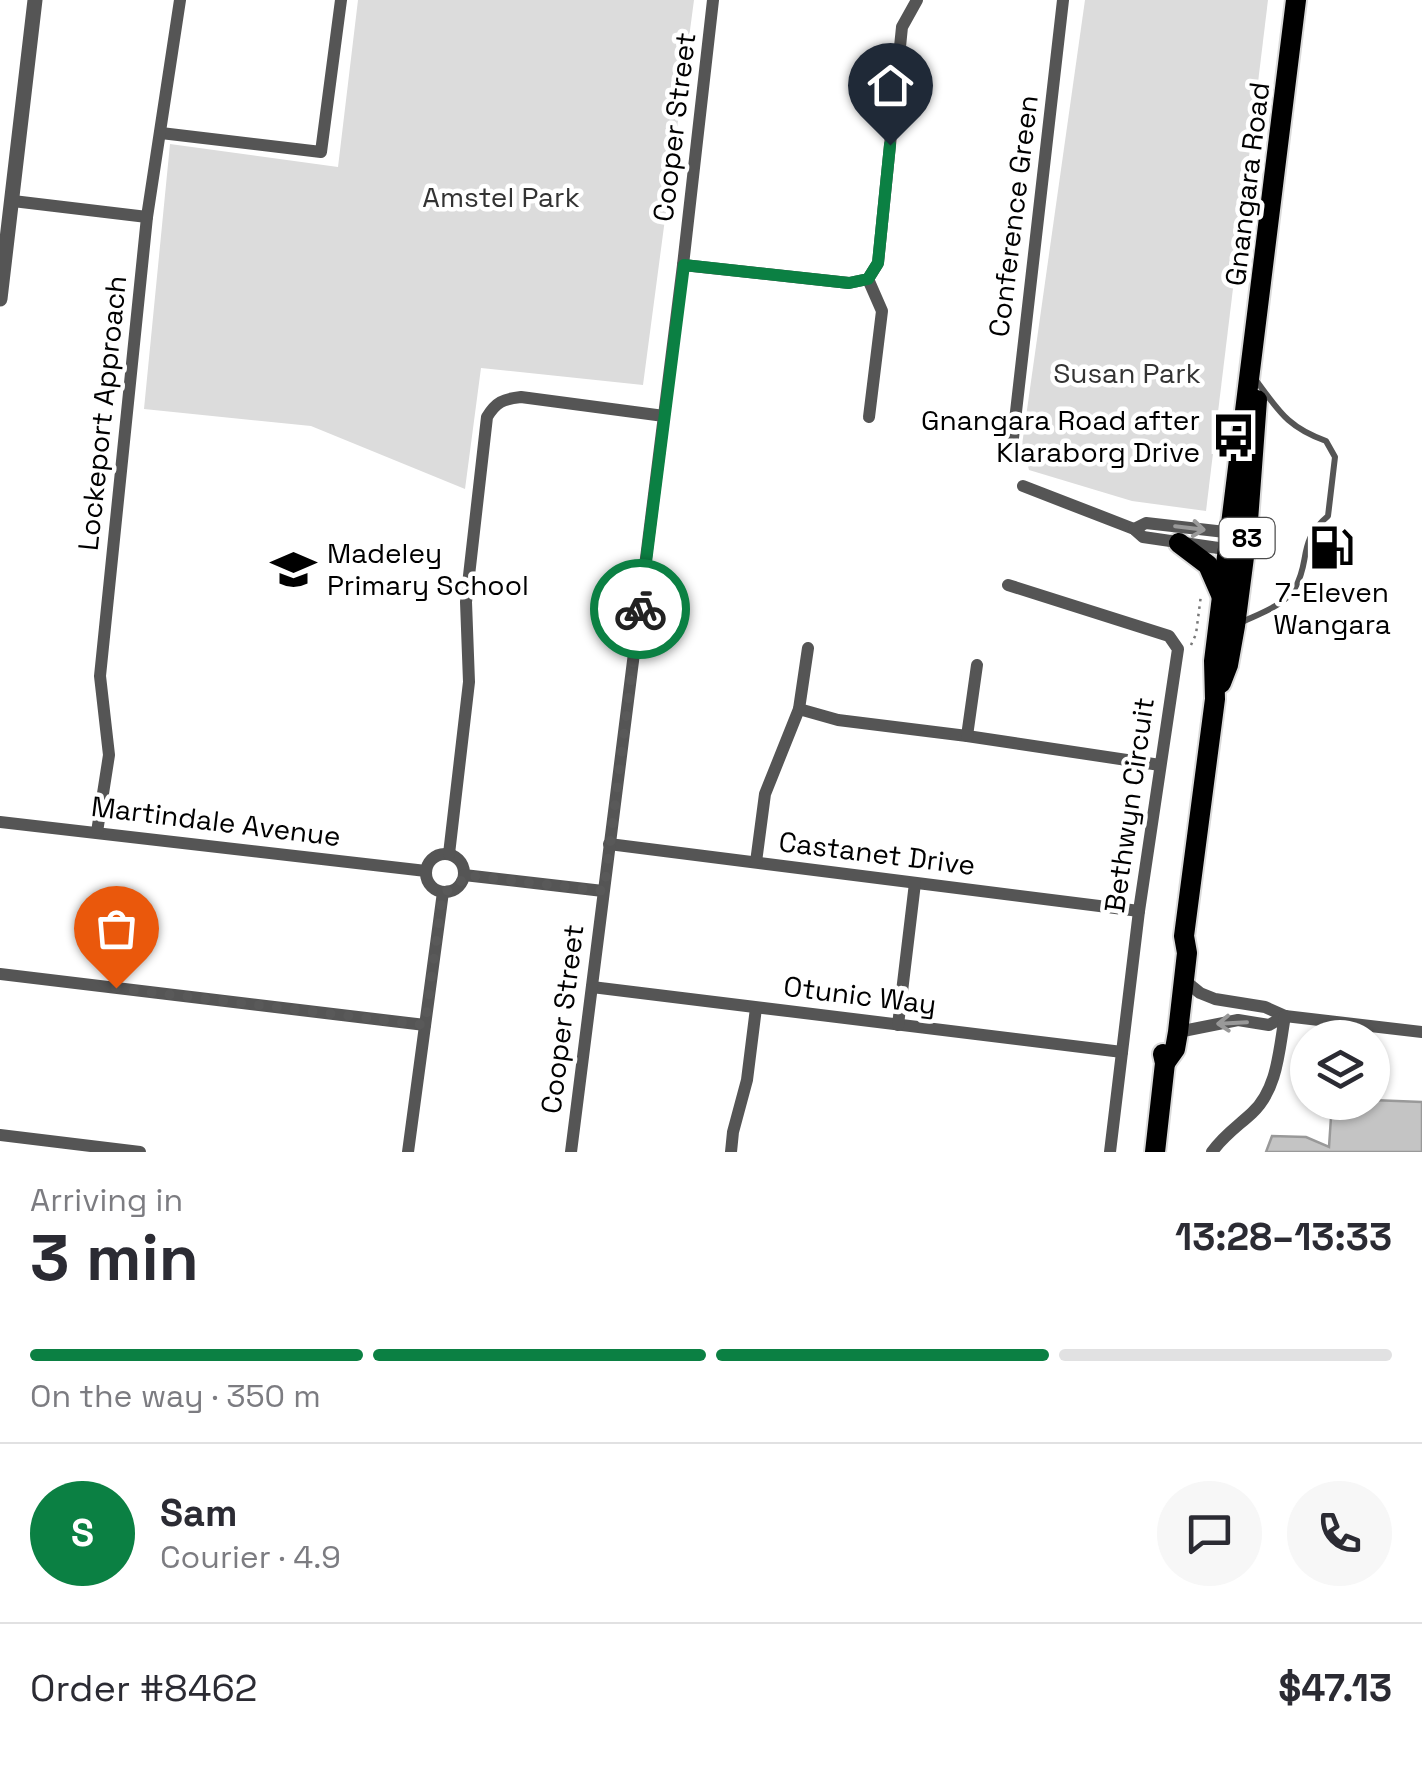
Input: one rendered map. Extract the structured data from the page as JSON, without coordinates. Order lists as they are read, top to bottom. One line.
{"streets":{"main road":["Gnangara Road","83"],"street":["Cooper Street","Conference Green","Lockeport Approach","Bethwyn Circuit","Martindale Avenue","Castanet Drive","Otunic Way"]},"crossings":[["Cooper Street","Castanet Drive"],["Cooper Street","Otunic Way"],["Lockeport Approach","Martindale Avenue"],["Bethwyn Circuit","Castanet Drive"],["Bethwyn Circuit","Otunic Way"]],"parks":["Amstel Park","Susan Park"],"places":{"bus stop":["Gnangara Road after Klaraborg Drive"],"fuel station":["7-Eleven Wangara"],"school or university":["Madeley Primary School"]},"page":{"heading":["3 min","Arriving in","13:28–13:33"],"panel":["Sam","Courier · 4.9","Order #8462","$47.13"],"bar":"On the way · 350 m","round":"S"}}
